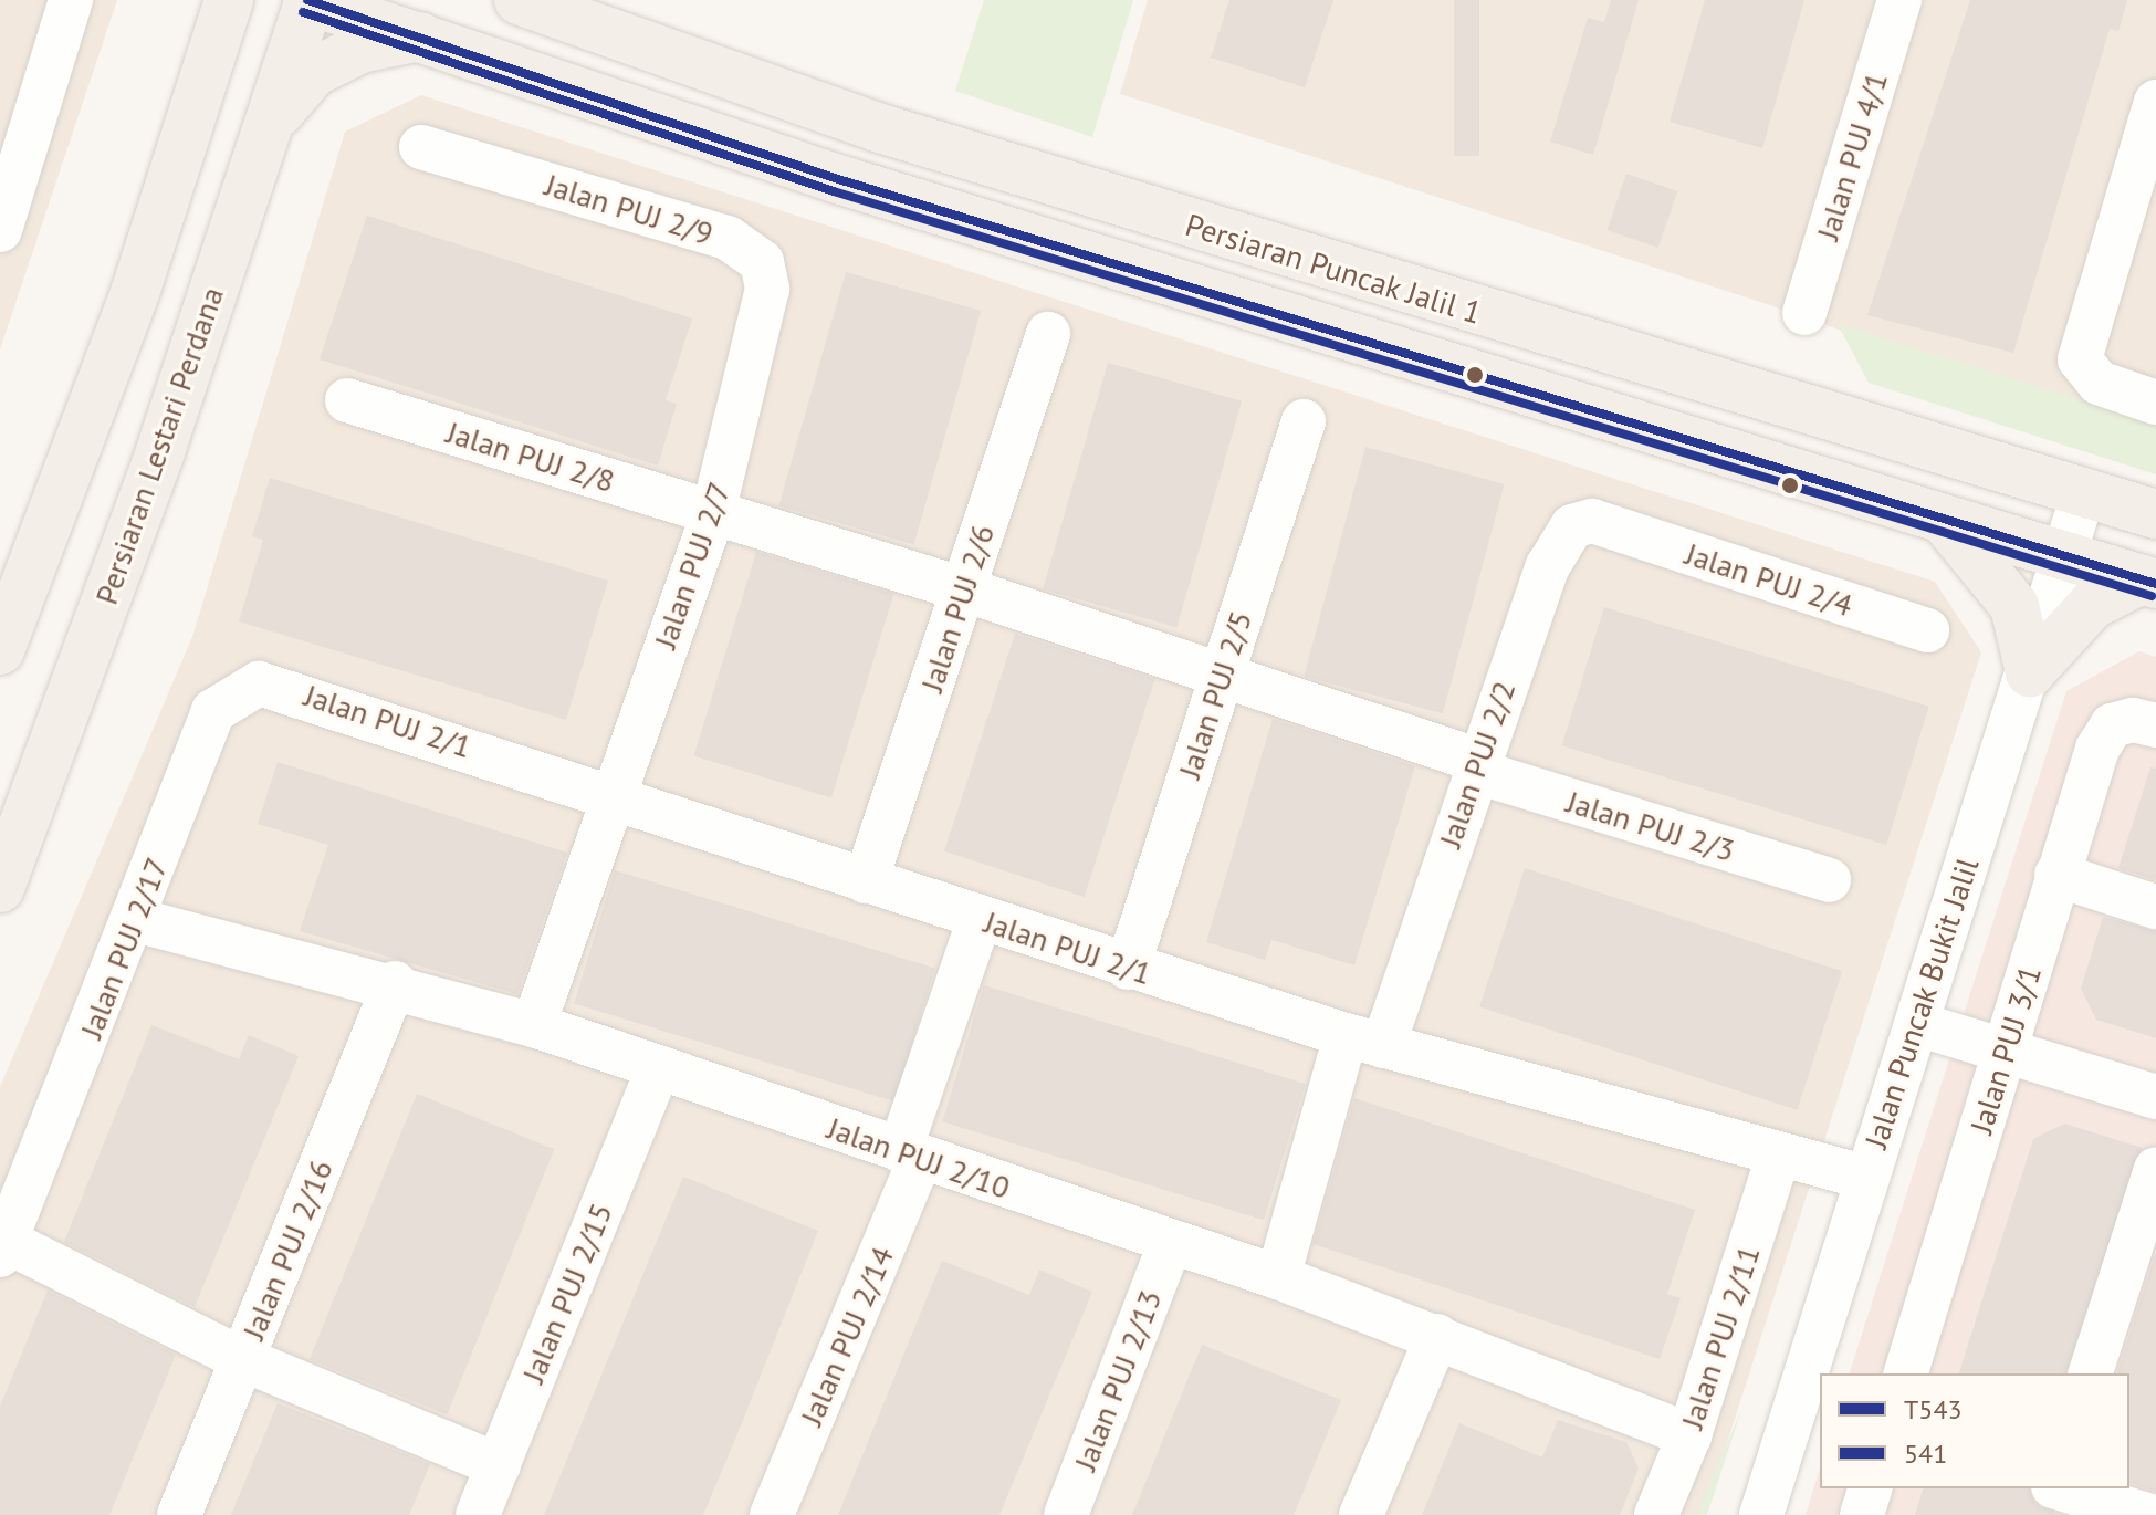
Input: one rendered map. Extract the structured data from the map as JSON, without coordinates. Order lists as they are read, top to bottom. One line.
{"streets":{"main road":["Persiaran Puncak Jalil 1","Persiaran Lestari Perdana"],"street":["Jalan PUJ 4/1","Jalan PUJ 2/9","Jalan PUJ 2/8","Jalan PUJ 2/7","Jalan PUJ 2/4","Jalan PUJ 2/6","Jalan PUJ 2/5","Jalan PUJ 2/1","Jalan PUJ 2/2","Jalan PUJ 2/3","Jalan PUJ 2/17","Jalan Puncak Bukit Jalil","Jalan PUJ 3/1","Jalan PUJ 2/10","Jalan PUJ 2/16","Jalan PUJ 2/15","Jalan PUJ 2/14","Jalan PUJ 2/11","Jalan PUJ 2/13"]},"crossings":[["Jalan PUJ 2/9","Jalan PUJ 2/7"],["Persiaran Puncak Jalil 1","Persiaran Lestari Perdana"],["Persiaran Puncak Jalil 1","Jalan Puncak Bukit Jalil"],["Jalan PUJ 2/8","Jalan PUJ 2/7"],["Jalan PUJ 2/8","Jalan PUJ 2/6"],["Jalan PUJ 2/8","Jalan PUJ 2/5"],["Jalan PUJ 2/8","Jalan PUJ 2/3"],["Jalan PUJ 2/7","Jalan PUJ 2/1"],["Jalan PUJ 2/7","Jalan PUJ 2/10"],["Jalan PUJ 2/4","Jalan PUJ 2/2"],["Jalan PUJ 2/6","Jalan PUJ 2/1"],["Jalan PUJ 2/5","Jalan PUJ 2/1"],["Jalan PUJ 2/5","Jalan PUJ 2/3"],["Jalan PUJ 2/1","Jalan PUJ 2/2"],["Jalan PUJ 2/1","Jalan PUJ 2/17"],["Jalan PUJ 2/1","Jalan Puncak Bukit Jalil"],["Jalan PUJ 2/1","Jalan PUJ 2/14"],["Jalan PUJ 2/1","Jalan PUJ 2/11"],["Jalan PUJ 2/2","Jalan PUJ 2/3"],["Jalan PUJ 2/2","Jalan PUJ 2/10"],["Jalan PUJ 2/17","Jalan PUJ 2/10"],["Jalan PUJ 2/10","Jalan PUJ 2/16"],["Jalan PUJ 2/10","Jalan PUJ 2/15"],["Jalan PUJ 2/10","Jalan PUJ 2/14"],["Jalan PUJ 2/10","Jalan PUJ 2/11"],["Jalan PUJ 2/10","Jalan PUJ 2/13"]],"lines":["transit line T543","transit line 541"],"legend":["T543","541"]}
